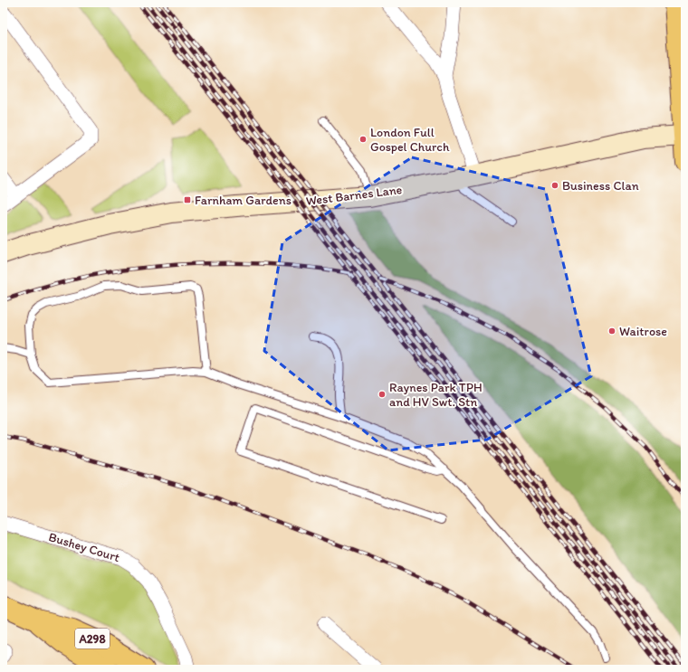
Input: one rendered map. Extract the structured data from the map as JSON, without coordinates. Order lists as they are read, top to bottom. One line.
{"streets":{"main road":["West Barnes Lane","A298"],"street":["Bushey Court"]},"places":{"other":["London Full Gospel Church","Business Clan","Waitrose","Raynes Park TPH and HV Swt. Stn"],"transit":["Farnham Gardens"]}}
